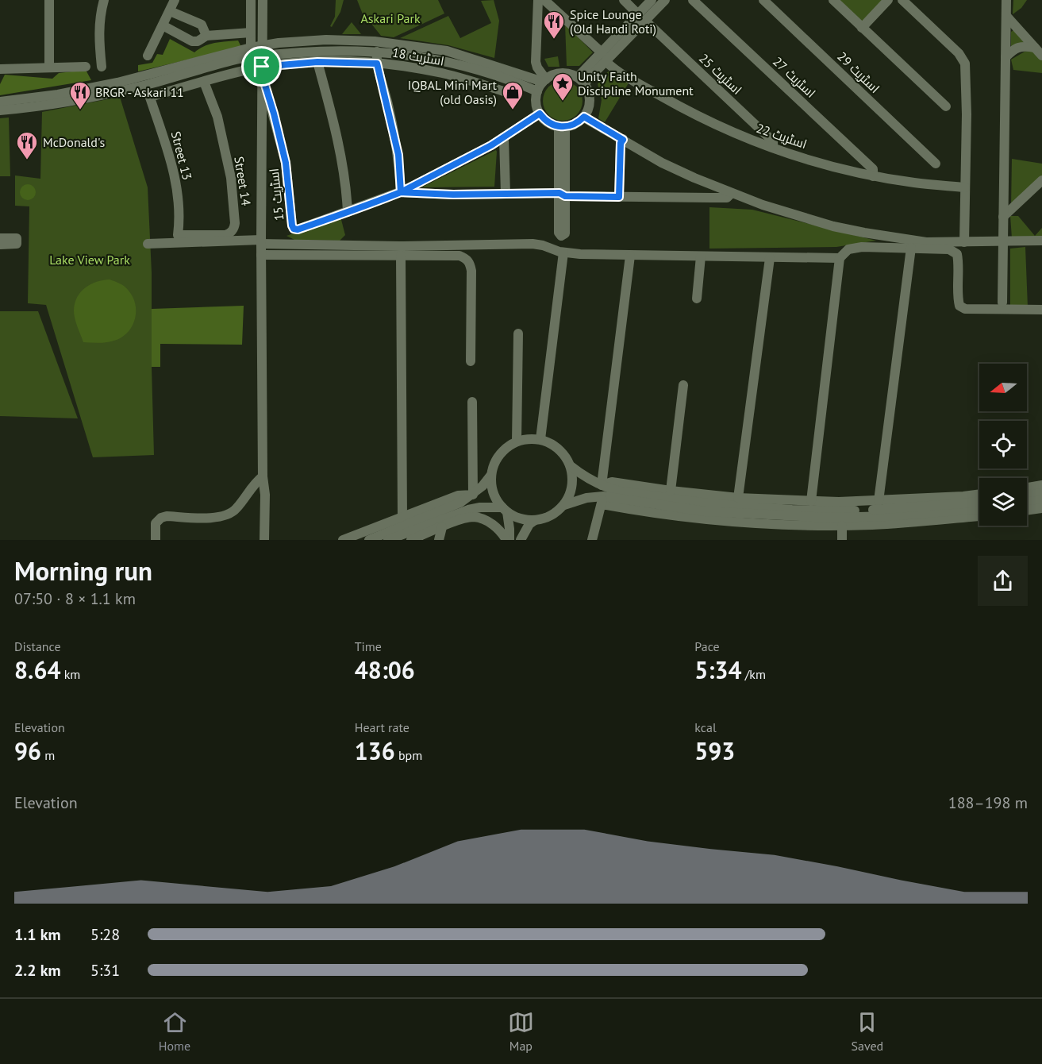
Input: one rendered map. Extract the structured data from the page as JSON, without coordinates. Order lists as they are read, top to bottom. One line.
{"streets":{"street":["اسٹریٹ 18","اسٹریٹ 29","اسٹریٹ 25","اسٹریٹ 27","اسٹریٹ 22","Street 13","Street 14","اسٹریٹ 15"]},"crossings":[["اسٹریٹ 18","Street 13"],["اسٹریٹ 18","Street 14"],["اسٹریٹ 18","اسٹریٹ 15"],["اسٹریٹ 25","اسٹریٹ 22"],["اسٹریٹ 27","اسٹریٹ 22"],["Street 13","Street 14"]],"parks":["Askari Park","Lake View Park"],"places":{"restaurant":["Spice Lounge (Old Handi Roti)","BRGR - Askari 11","McDonald's"],"place":["Unity Faith Discipline Monument"],"shop":["IQBAL Mini Mart (old Oasis)"]},"north":"left","page":{"heading":["Morning run","07:50 · 8 × 1.1 km"],"stats":[["Distance","8.64 km"],["Time","48:06"],["Pace","5:34 /km"],["Elevation","96 m"],["Heart rate","136 bpm"],["kcal","593"]],"chart":["Elevation","188–198 m"],"list":[{"name":"1.1 km","note":"5:28"},{"name":"2.2 km","note":"5:31"}],"tabs":["Home","Map","Saved"]}}
